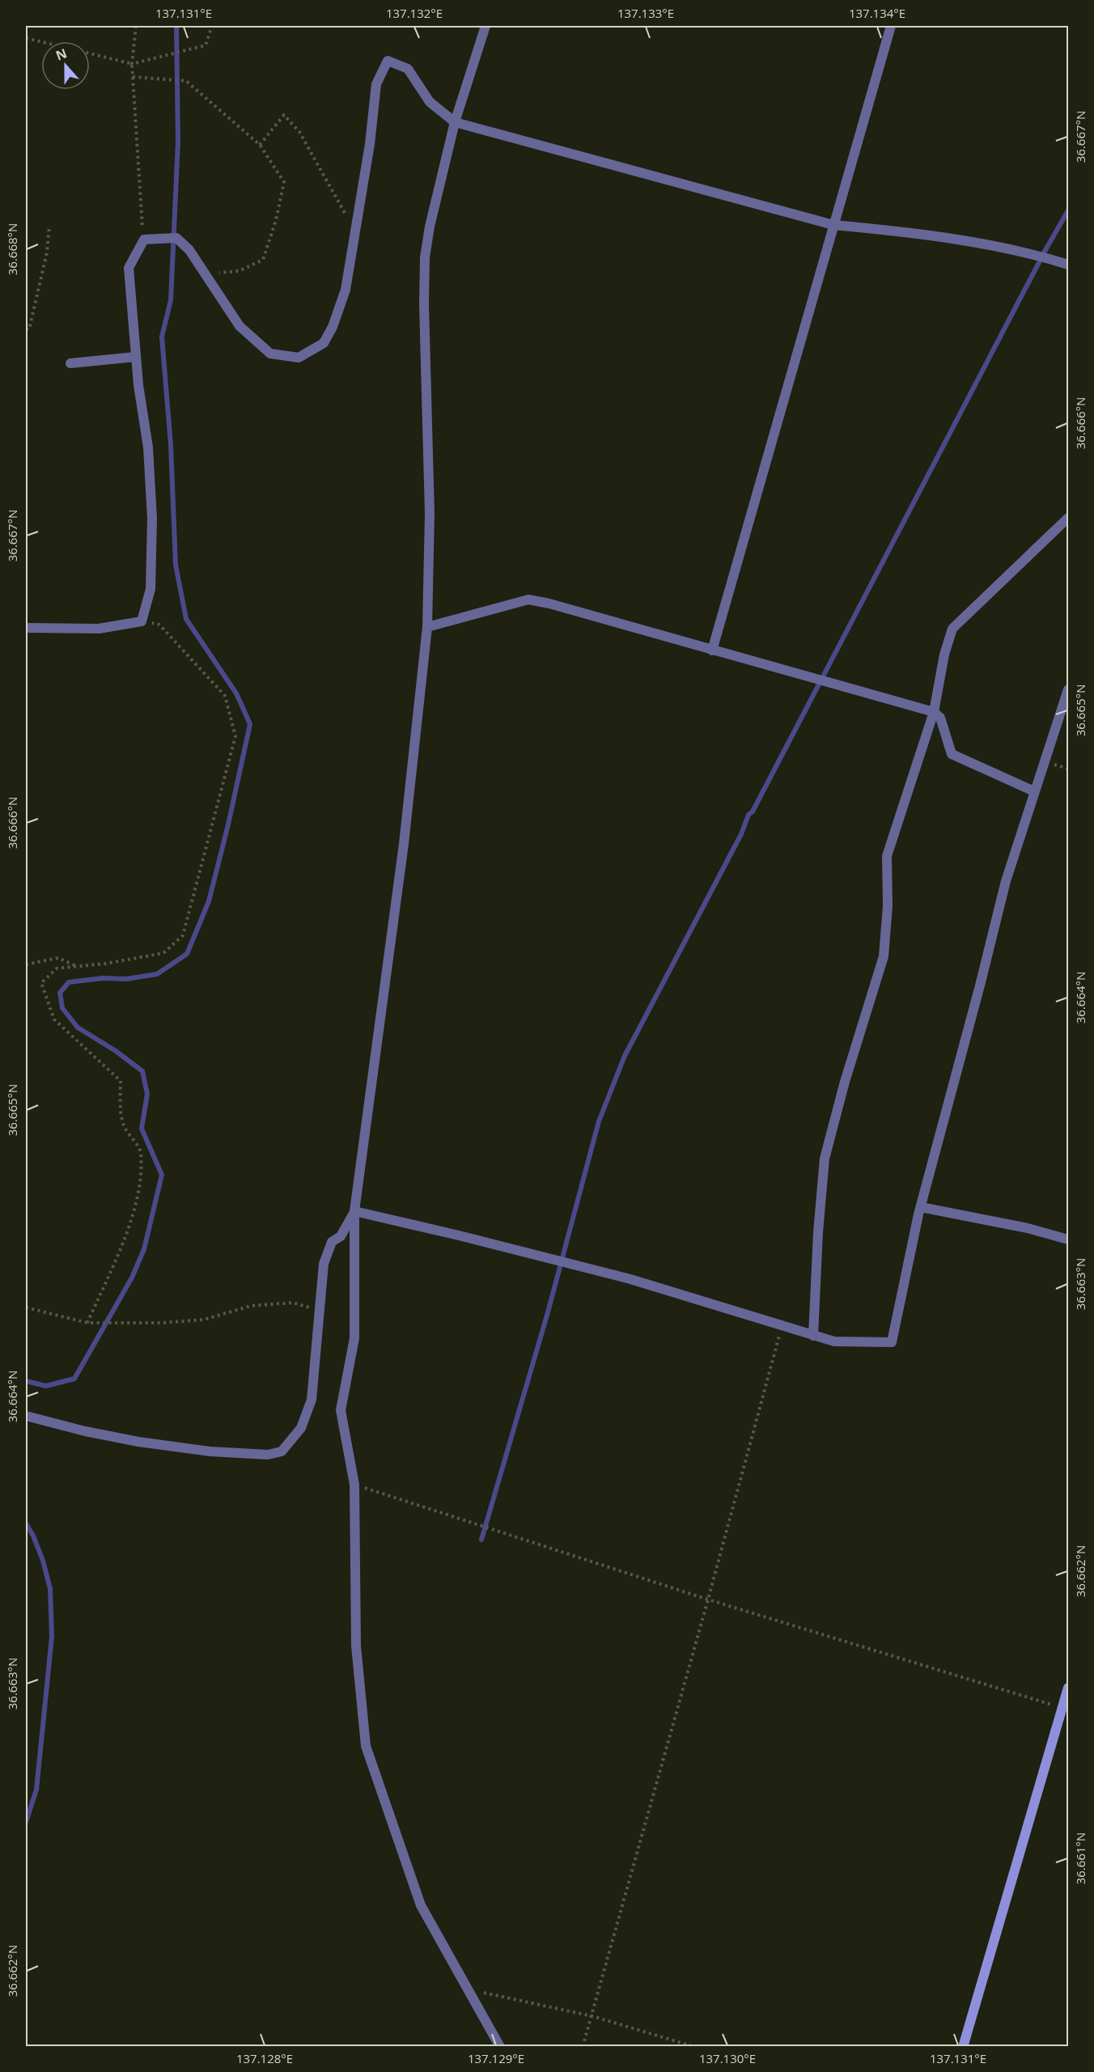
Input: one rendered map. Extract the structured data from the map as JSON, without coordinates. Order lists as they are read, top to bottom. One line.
{"north":"top","coordinates":["137.131°E","137.132°E","137.133°E","137.134°E","36.667°N","36.668°N","36.666°N","36.665°N","36.664°N","36.663°N","36.662°N","36.661°N","137.128°E","137.129°E","137.130°E"]}
